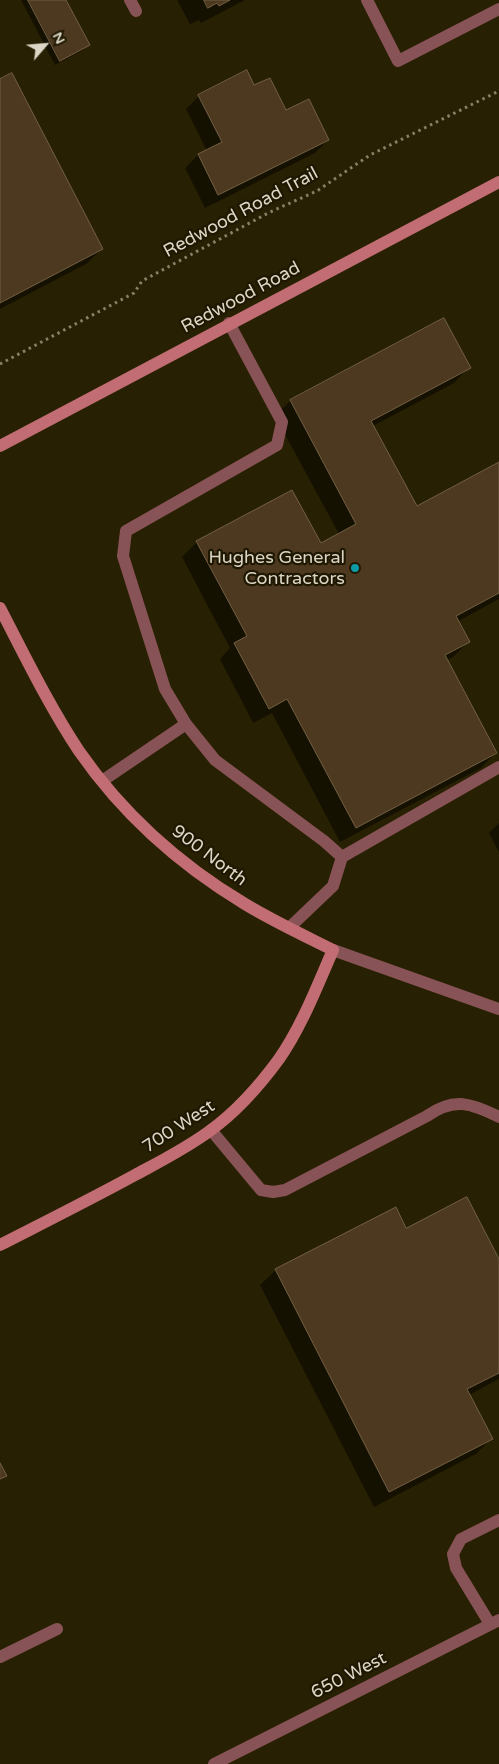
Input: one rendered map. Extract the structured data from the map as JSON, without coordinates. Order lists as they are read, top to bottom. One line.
{"streets":{"street":["Redwood Road","900 North","700 West","650 West"],"path":["Redwood Road Trail"]},"crossings":[["900 North","700 West"]],"places":["Hughes General Contractors"],"north":"top right"}
